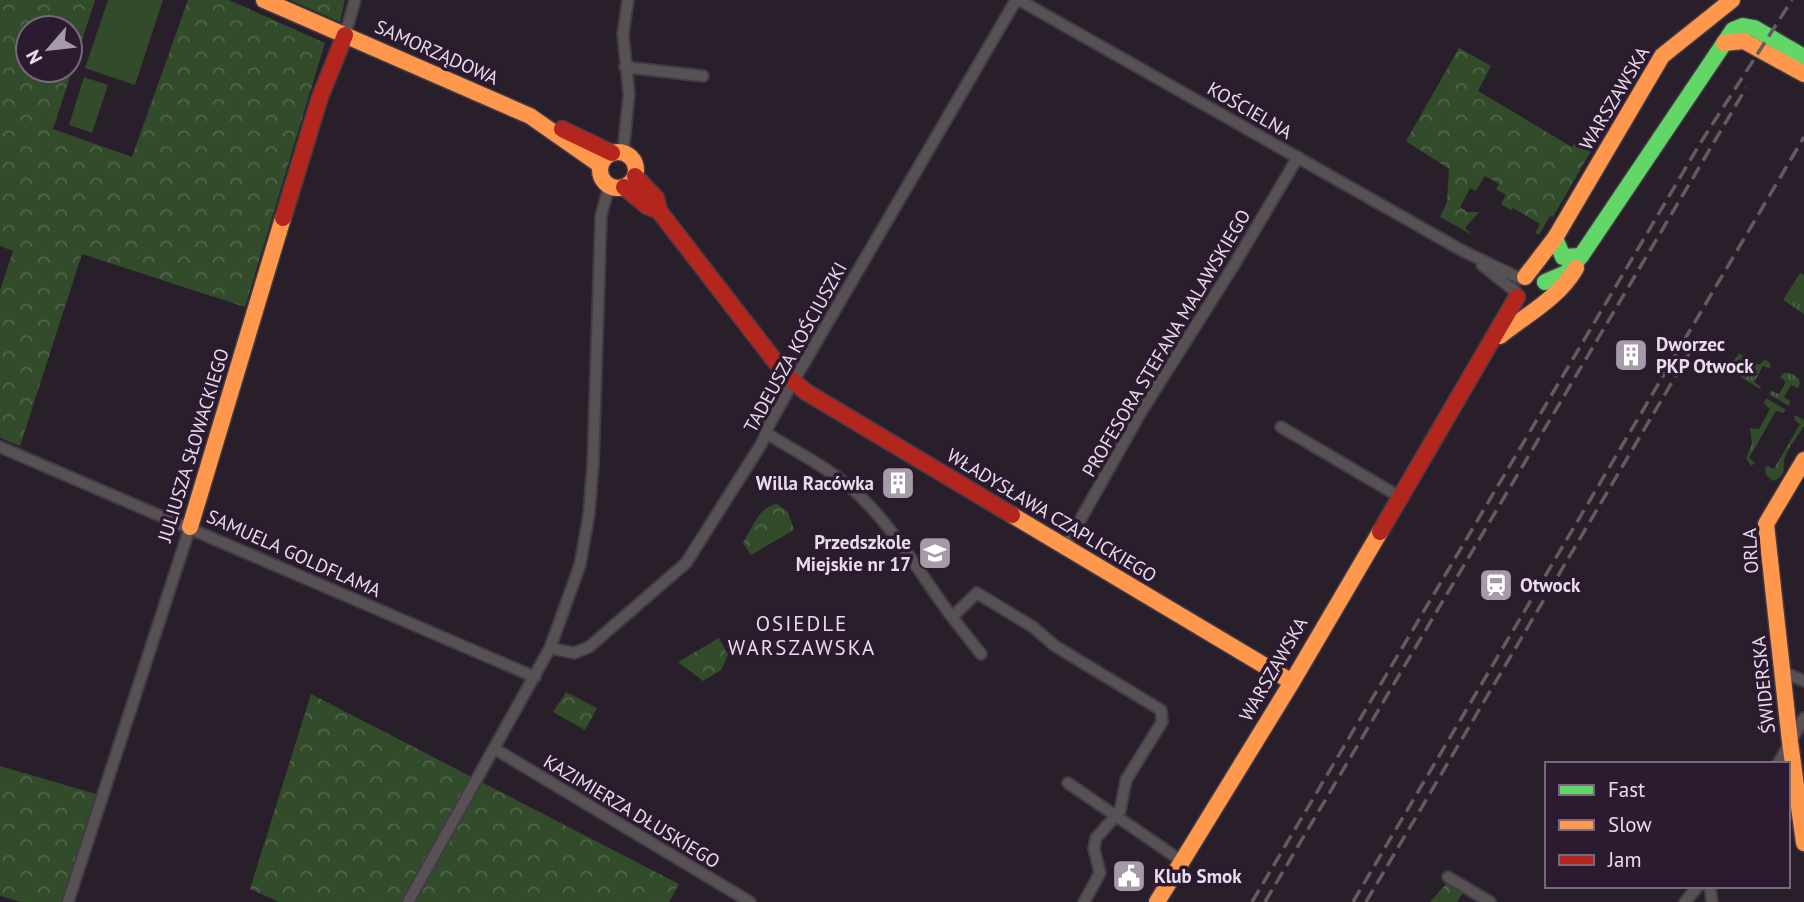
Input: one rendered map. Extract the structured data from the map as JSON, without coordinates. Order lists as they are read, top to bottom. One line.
{"streets":{"street":["SAMORZĄDOWA","WARSZAWSKA","KOŚCIELNA","PROFESORA STEFANA MALAWSKIEGO","TADEUSZA KOŚCIUSZKI","JULIUSZA SŁOWACKIEGO","WŁADYSŁAWA CZAPLICKIEGO","ORLA","SAMUELA GOLDFLAMA","ŚWIDERSKA","KAZIMIERZA DŁUSKIEGO"]},"crossings":[["SAMORZĄDOWA","JULIUSZA SŁOWACKIEGO"],["WARSZAWSKA","KOŚCIELNA"],["WARSZAWSKA","WŁADYSŁAWA CZAPLICKIEGO"],["KOŚCIELNA","PROFESORA STEFANA MALAWSKIEGO"],["KOŚCIELNA","TADEUSZA KOŚCIUSZKI"],["PROFESORA STEFANA MALAWSKIEGO","WŁADYSŁAWA CZAPLICKIEGO"],["TADEUSZA KOŚCIUSZKI","WŁADYSŁAWA CZAPLICKIEGO"],["JULIUSZA SŁOWACKIEGO","SAMUELA GOLDFLAMA"],["ORLA","ŚWIDERSKA"]],"districts":["OSIEDLE WARSZAWSKA"],"places":{"building":["Dworzec PKP Otwock","Willa Racówka"],"school or university":["Przedszkole Miejskie nr 17"],"station":["Otwock"],"public building":["Klub Smok"]},"legend":["Fast","Slow","Jam"],"north":"bottom left"}
